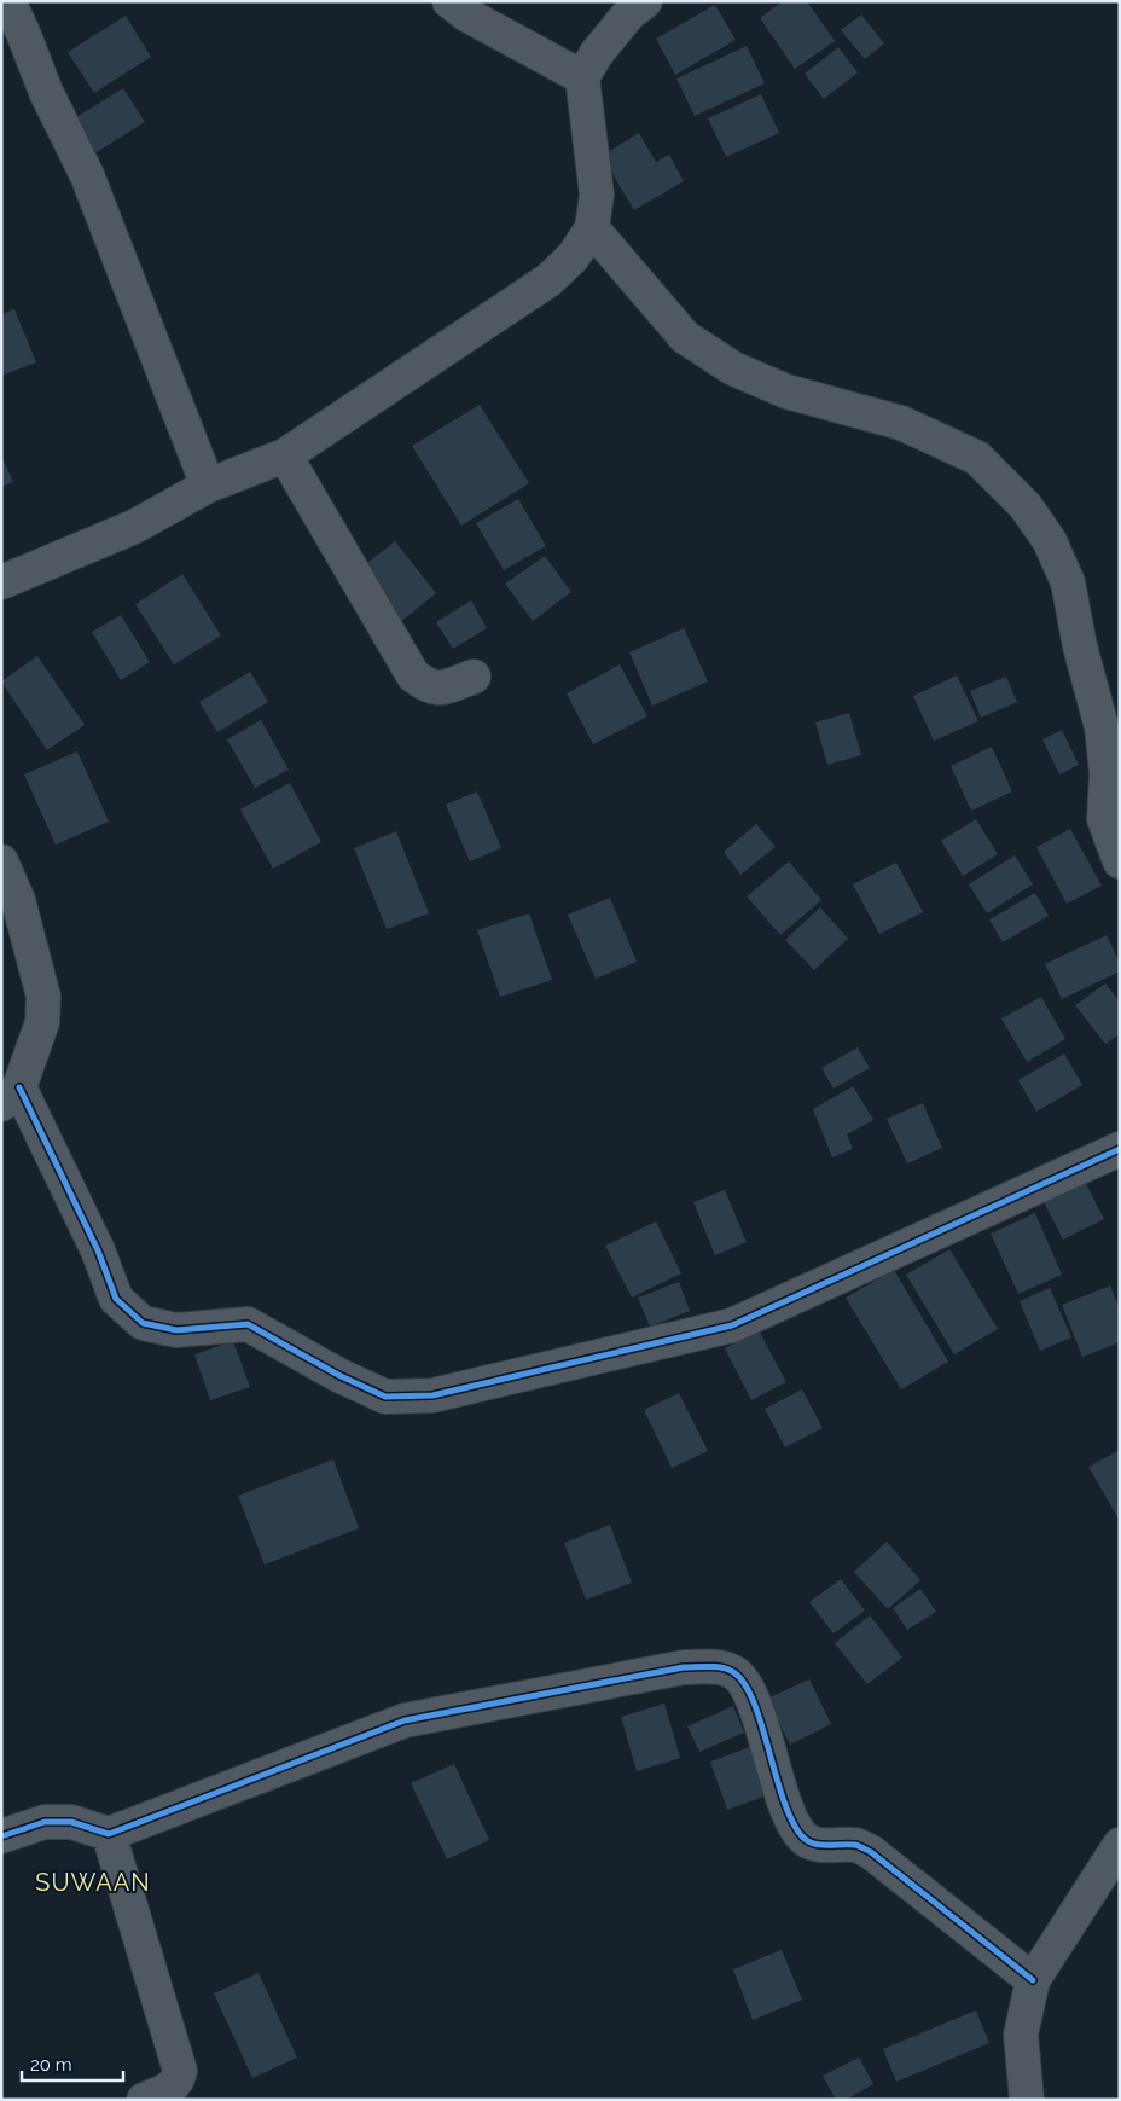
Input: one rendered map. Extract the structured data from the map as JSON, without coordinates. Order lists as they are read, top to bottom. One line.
{"districts":["SUWAAN"],"scale_bar":"20 m"}
